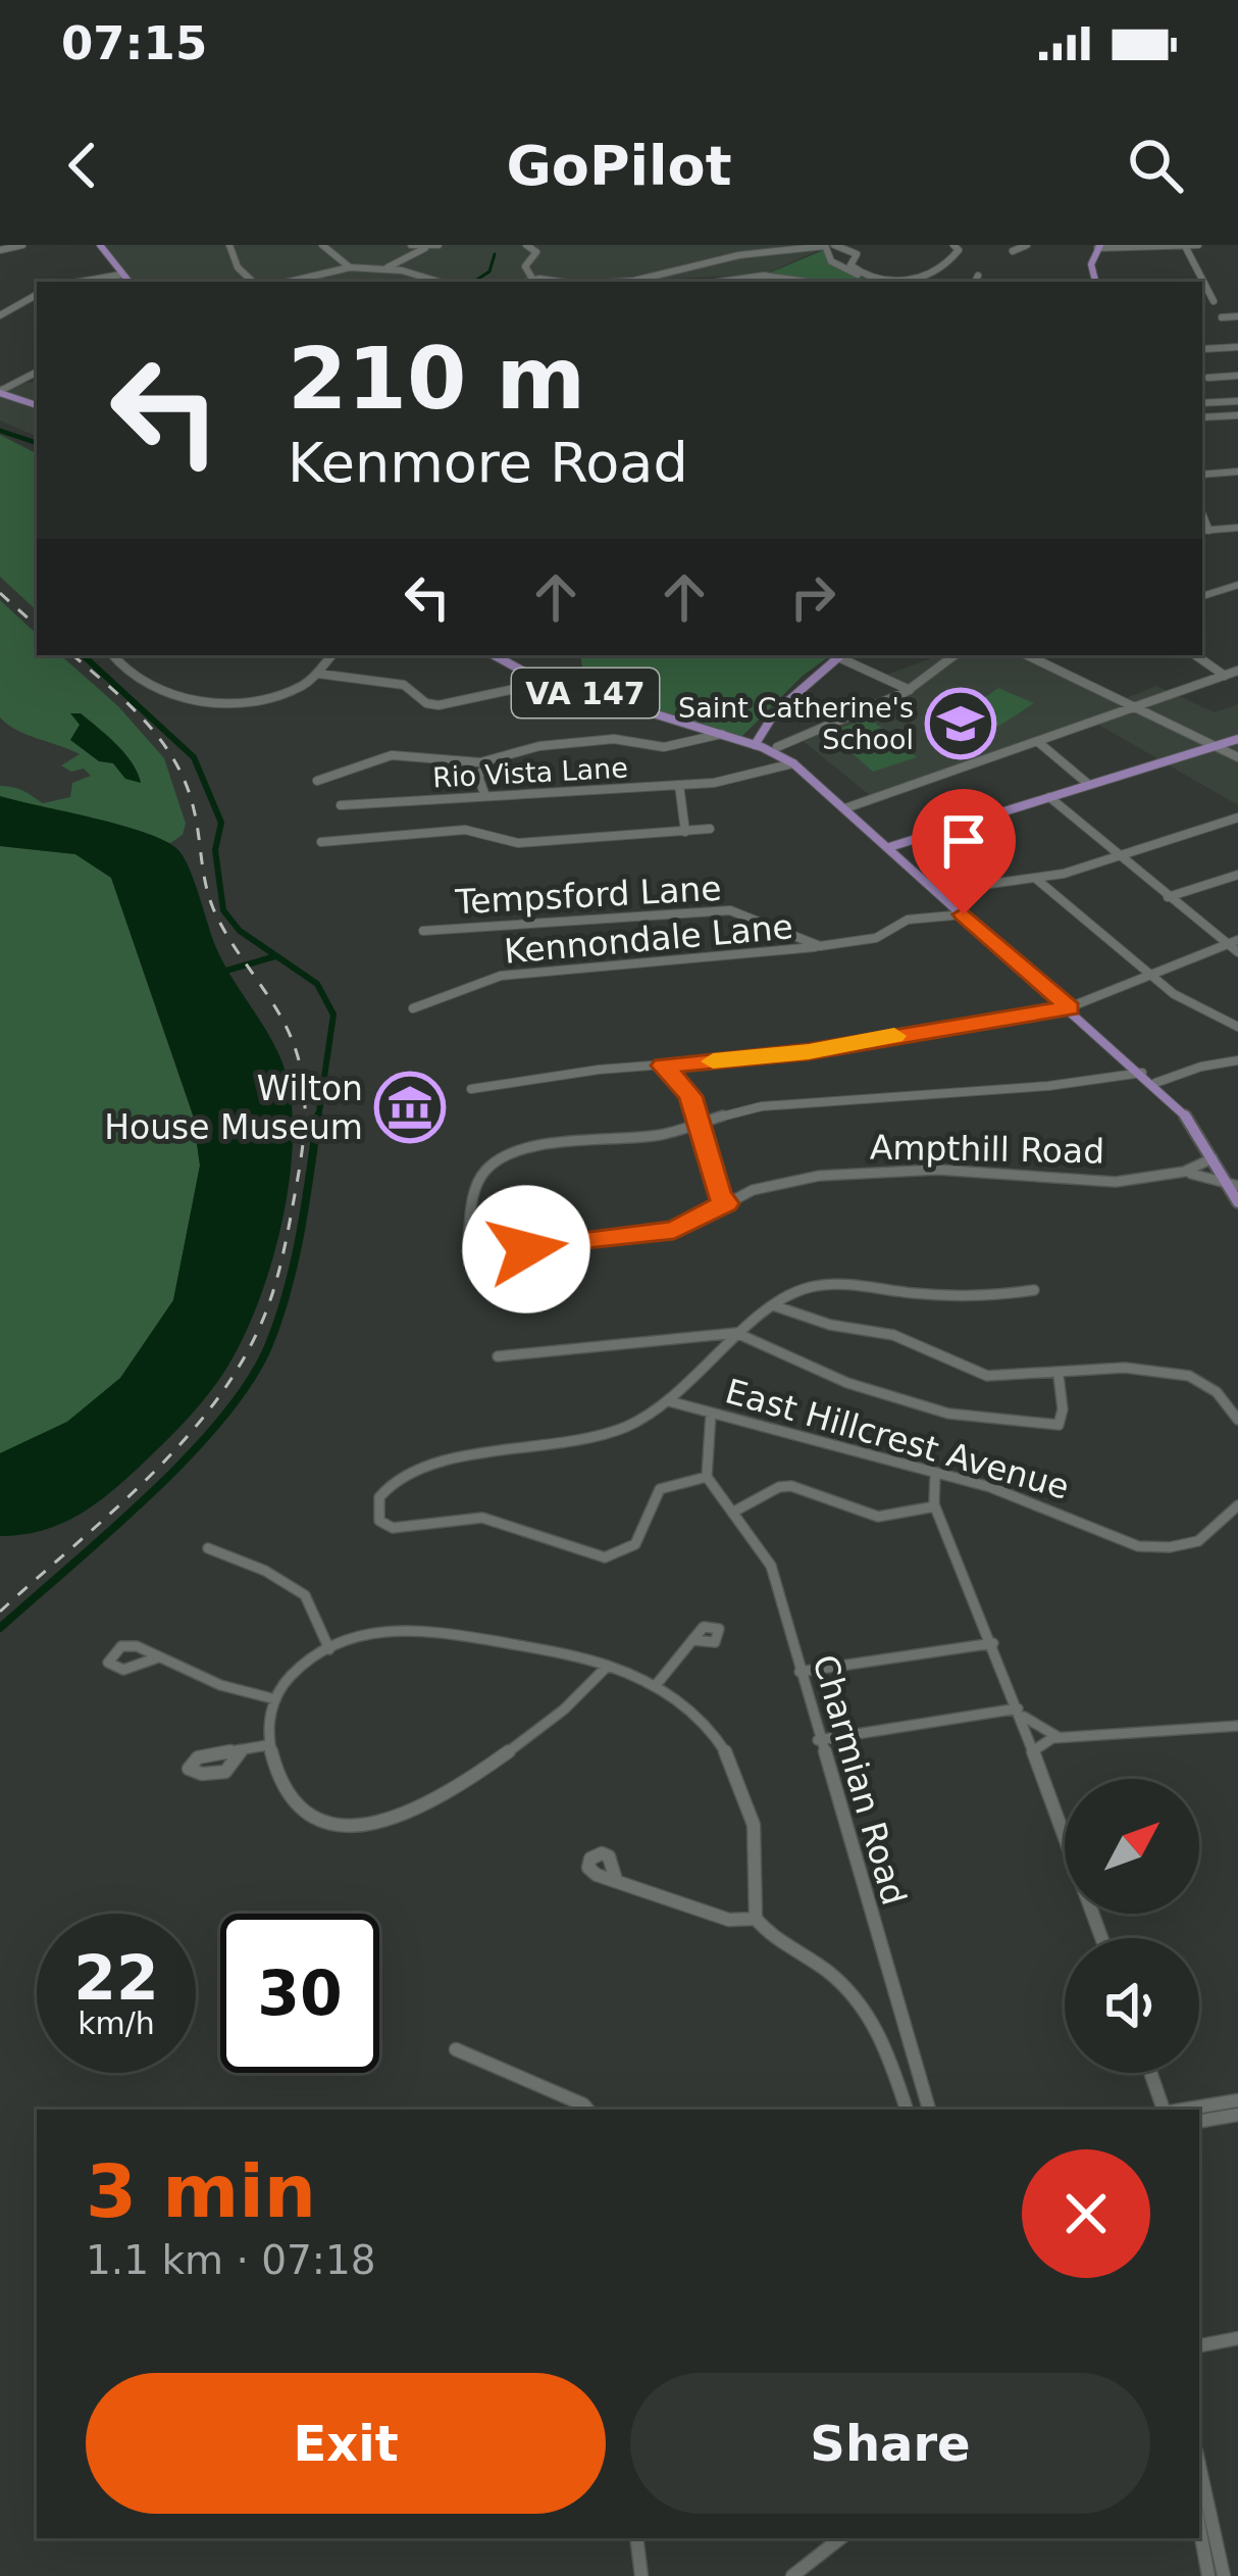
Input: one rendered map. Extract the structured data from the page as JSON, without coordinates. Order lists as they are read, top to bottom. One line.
{"streets":{"main road":["VA 147"],"street":["Rio Vista Lane","Tempsford Lane","Kennondale Lane","Ampthill Road","East Hillcrest Avenue","Charmian Road"]},"crossings":[["VA 147","Rio Vista Lane"],["VA 147","Ampthill Road"],["Tempsford Lane","Kennondale Lane"]],"places":{"school or university":["Saint Catherine's School"],"museum":["Wilton House Museum"]},"north":"top right","page":{"status":"07:15","header":"GoPilot","turn":["210 m","Kenmore Road"],"speed":"22 km/h","limit":"30","heading":["3 min","1.1 km · 07:18"],"buttons":["Exit","Share"]}}
